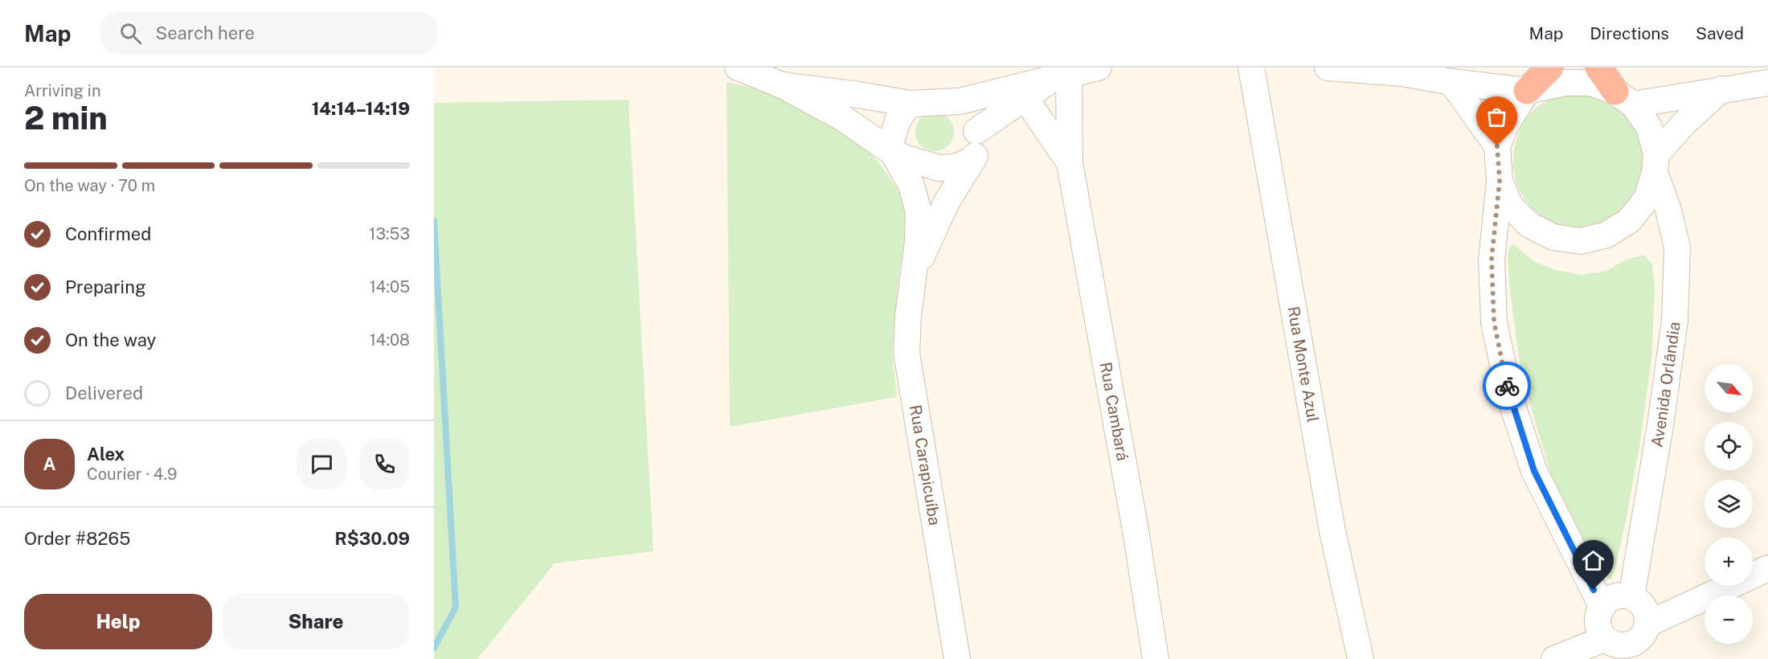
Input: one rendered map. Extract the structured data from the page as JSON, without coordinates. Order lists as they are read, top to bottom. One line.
{"streets":{"street":["Rua Monte Azul","Avenida Orlândia","Rua Cambará","Rua Carapicuíba"]},"north":"bottom right","page":{"header":"Map","search":"Search here","nav":["Map","Directions","Saved"],"heading":["2 min","Arriving in","14:14–14:19"],"panel":["Alex","Courier · 4.9","Order #8265","R$30.09"],"bar":"On the way · 70 m","list":[["Confirmed","13:53"],["Preparing","14:05"],["On the way","14:08"],"Delivered"],"map_buttons":["+","−"],"round":"A","buttons":["Help","Share"]}}
